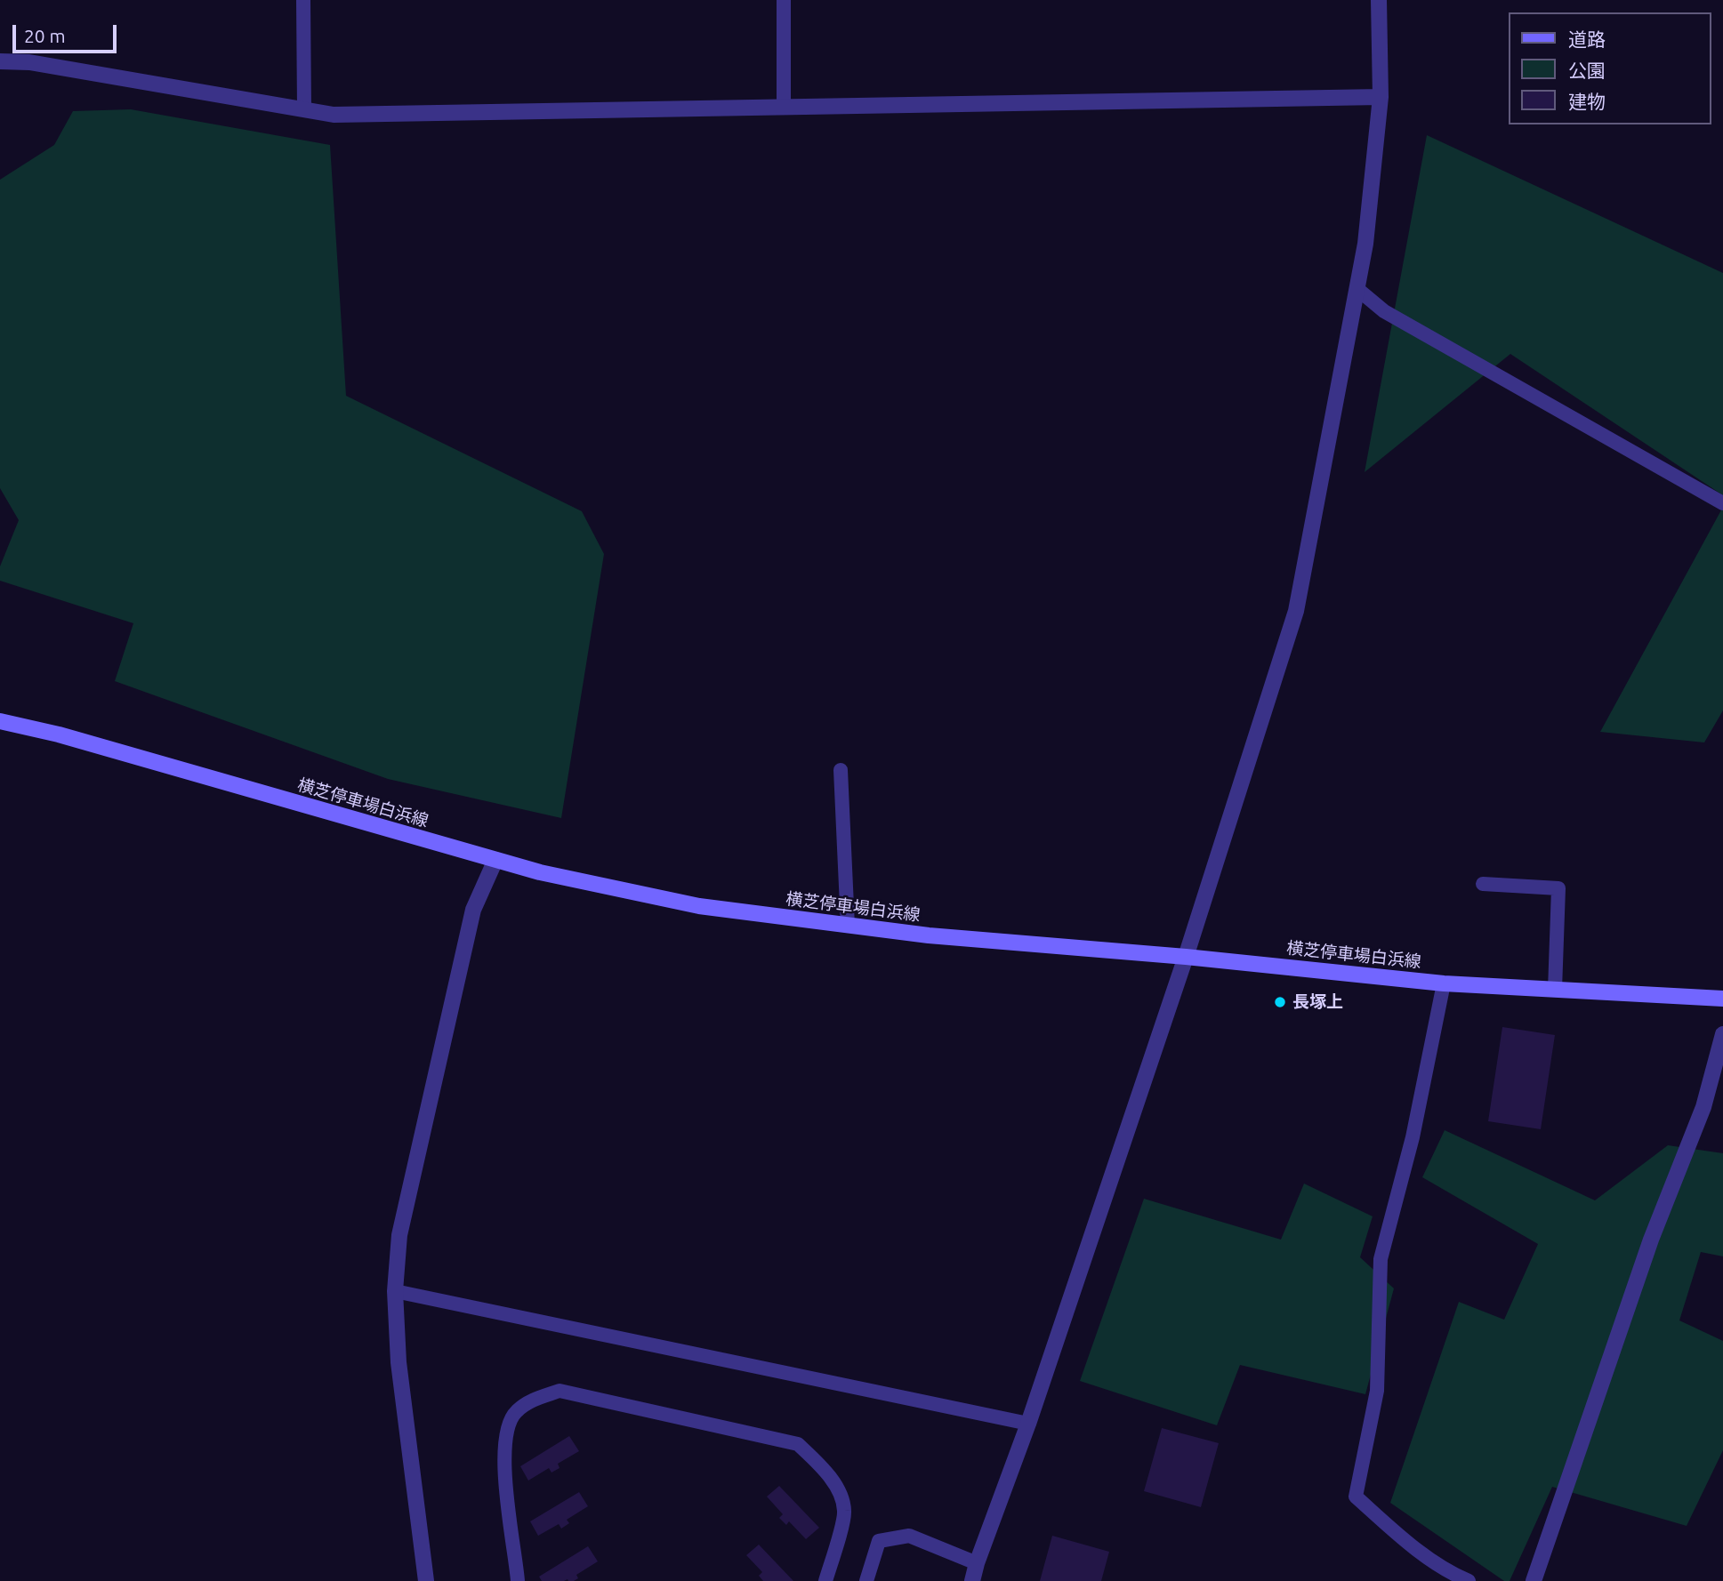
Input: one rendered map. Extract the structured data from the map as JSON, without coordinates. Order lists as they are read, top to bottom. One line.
{"streets":{"main road":["横芝停車場白浜線"]},"places":["長塚上"],"legend":["道路","公園","建物"],"scale_bar":"20 m"}
